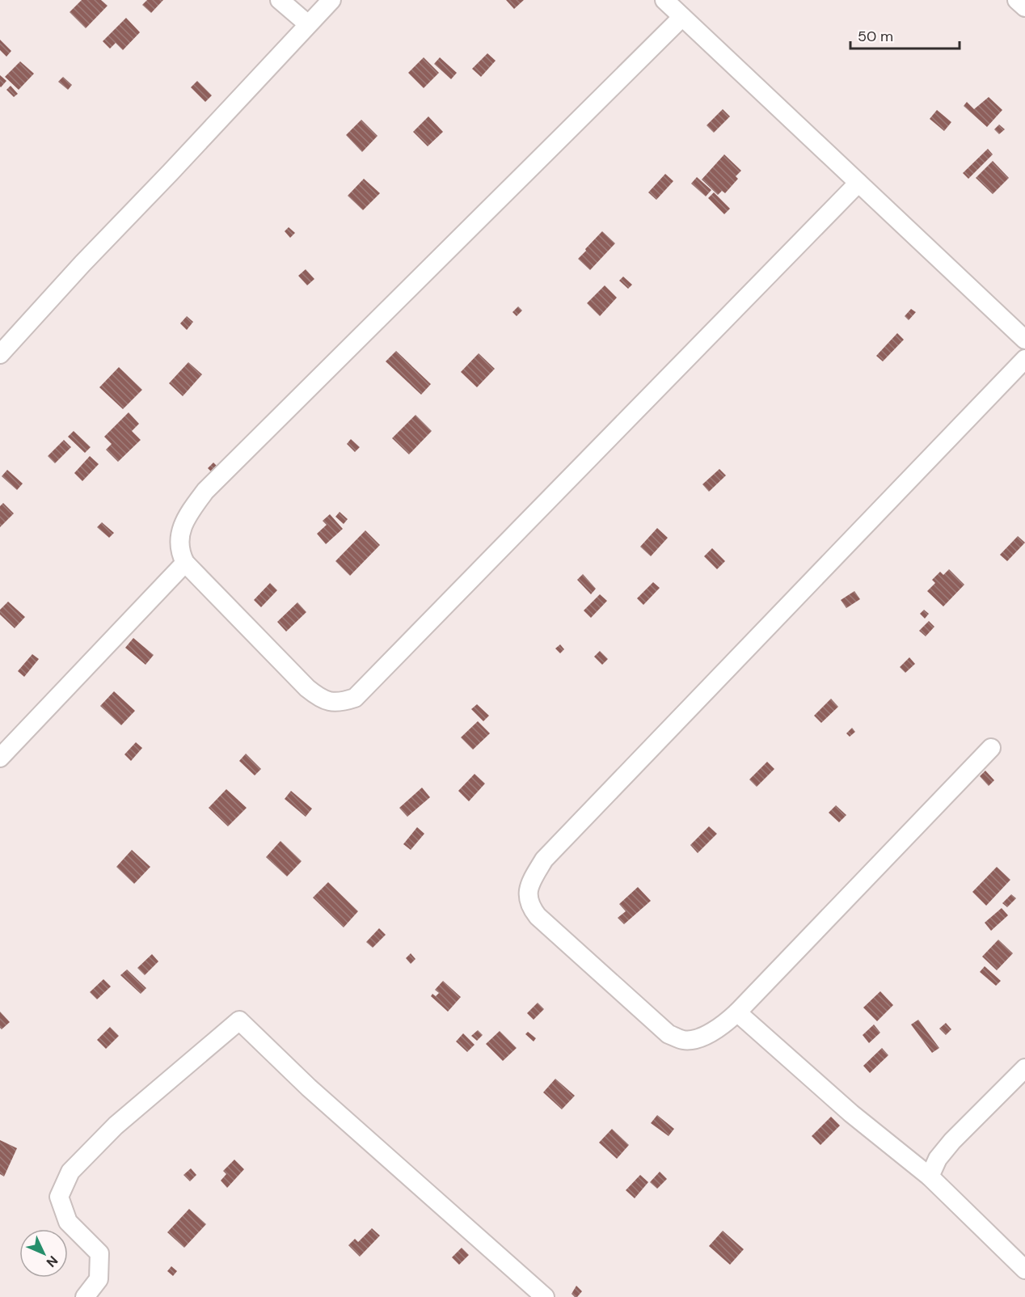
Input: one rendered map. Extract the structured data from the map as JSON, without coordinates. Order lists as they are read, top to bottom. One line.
{"scale_bar":"50 m","north":"bottom right"}
